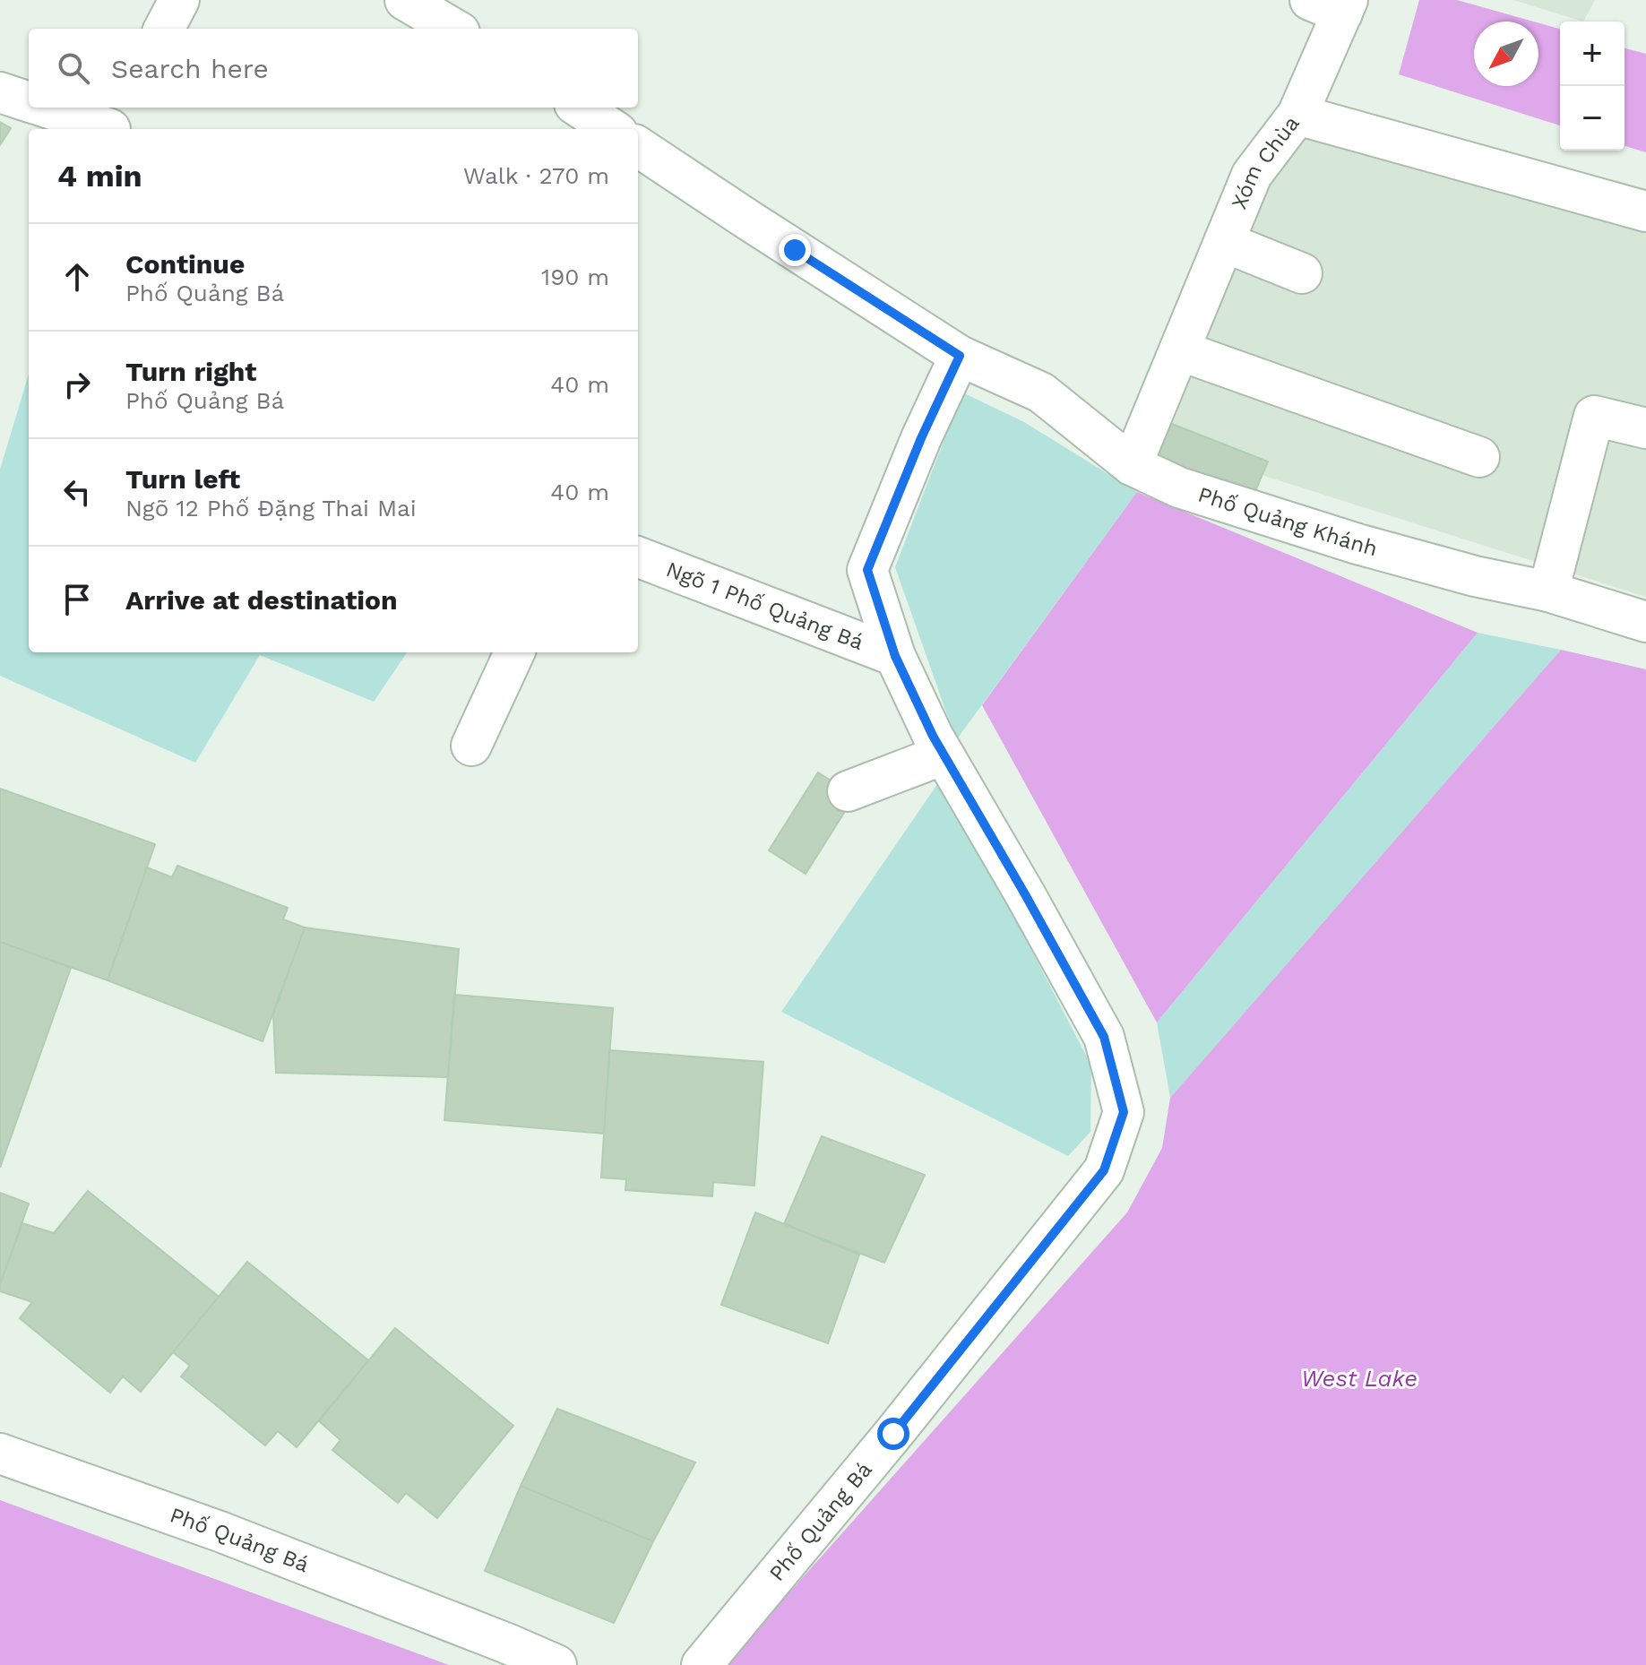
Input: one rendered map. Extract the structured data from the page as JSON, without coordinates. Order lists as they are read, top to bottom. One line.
{"streets":{"street":["Xóm Chùa","Phố Quảng Khánh","Ngõ 1 Phố Quảng Bá","Phố Quảng Bá"]},"crossings":[["Xóm Chùa","Phố Quảng Khánh"],["Phố Quảng Khánh","Phố Quảng Bá"],["Ngõ 1 Phố Quảng Bá","Phố Quảng Bá"]],"water":["West Lake"],"north":"bottom left","page":{"map_buttons":["+","−"],"search":"Search here","heading":["4 min","Walk · 270 m"],"list":[["Continue","Phố Quảng Bá","190 m"],["Turn right","Phố Quảng Bá","40 m"],["Turn left","Ngõ 12 Phố Đặng Thai Mai","40 m"],"Arrive at destination"]}}
